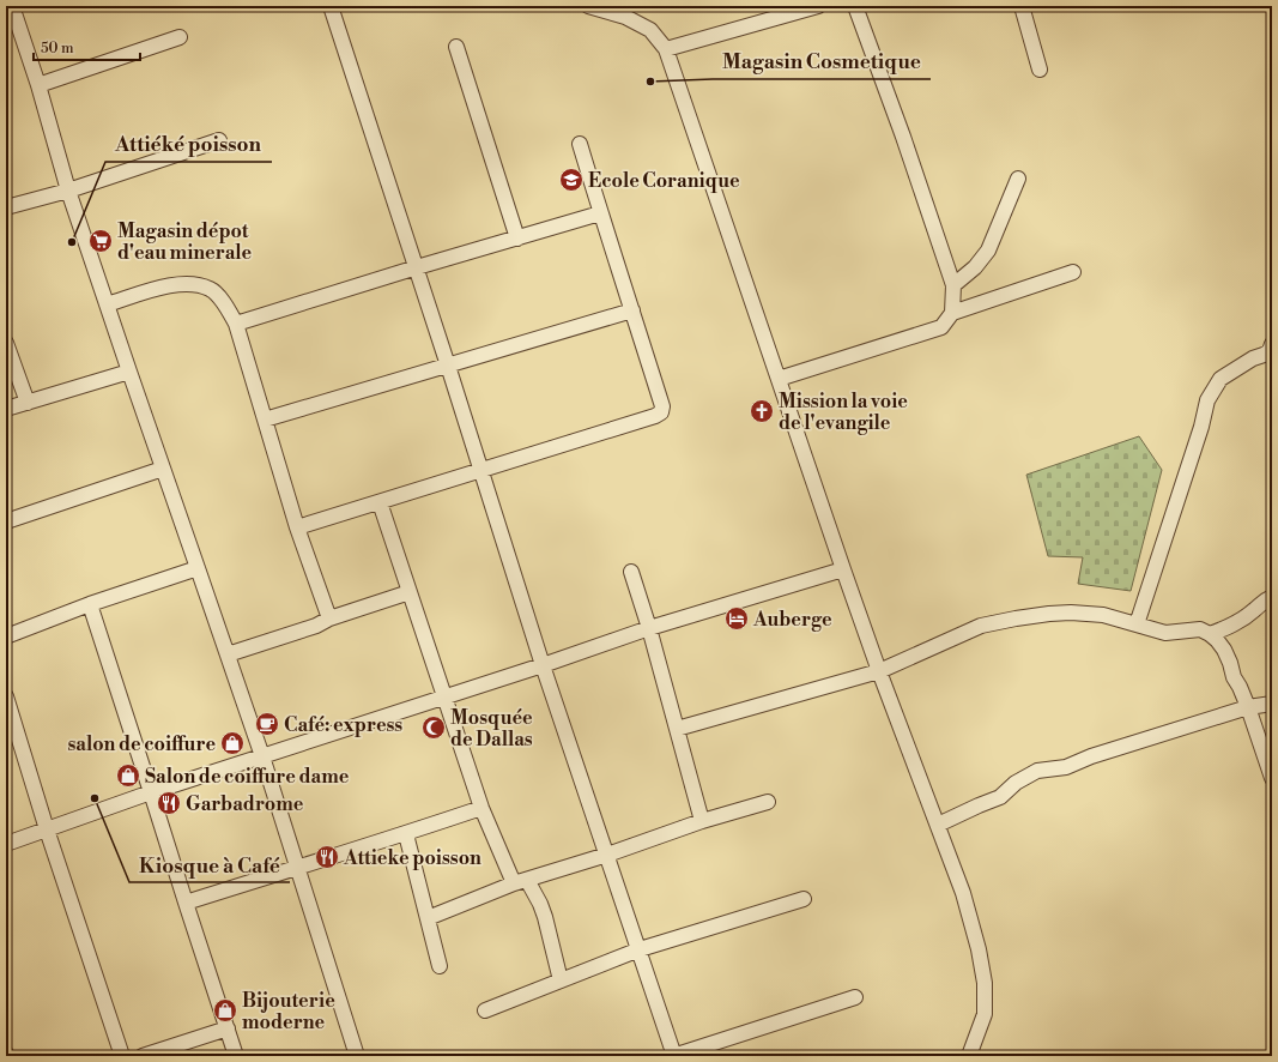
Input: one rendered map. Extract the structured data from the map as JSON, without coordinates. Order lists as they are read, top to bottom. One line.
{"places":{"other":["Magasin Cosmetique","Attiéké poisson","Kiosque à Café"],"school or university":["Ecole Coranique"],"supermarket":["Magasin dépot d'eau minerale"],"church":["Mission la voie de l'evangile"],"hotel":["Auberge"],"cafe":["Café: express"],"mosque":["Mosquée de Dallas"],"shop":["salon de coiffure","Salon de coiffure dame","Bijouterie moderne"],"restaurant":["Garbadrome","Attieke poisson"]},"scale_bar":"50 m"}
